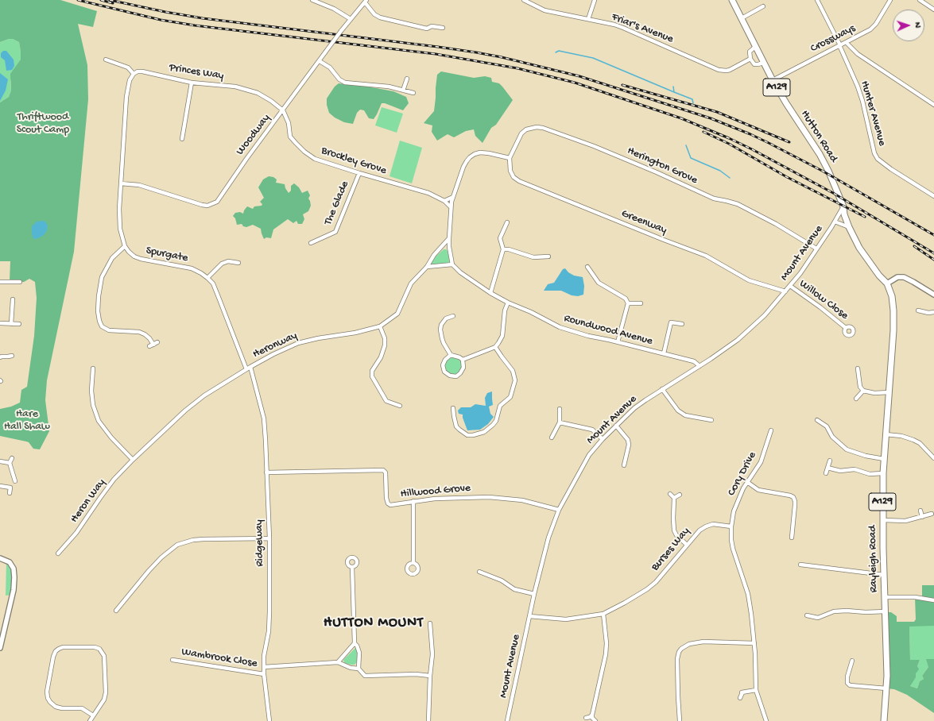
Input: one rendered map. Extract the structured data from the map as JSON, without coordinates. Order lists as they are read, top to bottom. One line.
{"streets":{"main road":["A129","Hutton Road","Rayleigh Road"],"street":["Friar's Avenue","Crossways","Princes Way","Hunter Avenue","Woodway","Brockley Grove","Herington Grove","The Glade","Greenway","Mount Avenue","Spurgate","Willow Close","Roundwood Avenue","Heronway","Cory Drive","Hillwood Grove","Heron Way","Ridgeway","Burses Way","Wambrook Close"]},"crossings":[["Crossways","Hunter Avenue"],["Crossways","Hutton Road"],["Princes Way","Woodway"],["Princes Way","Brockley Grove"],["Princes Way","Spurgate"],["Woodway","Brockley Grove"],["Woodway","Spurgate"],["Hutton Road","Mount Avenue"],["Hutton Road","Rayleigh Road"],["Brockley Grove","The Glade"],["Herington Grove","Greenway"],["Herington Grove","Mount Avenue"],["Greenway","Mount Avenue"],["Mount Avenue","Willow Close"],["Mount Avenue","Roundwood Avenue"],["Mount Avenue","Hillwood Grove"],["Mount Avenue","Burses Way"],["Spurgate","Heronway"],["Spurgate","Ridgeway"],["Heronway","Heron Way"],["Heronway","Ridgeway"],["Cory Drive","Burses Way"],["Hillwood Grove","Ridgeway"],["Ridgeway","Wambrook Close"]],"districts":["HUTTON MOUNT"],"parks":["Thriftwood Scout Camp","Hare Hall Shaw"],"north":"right"}
